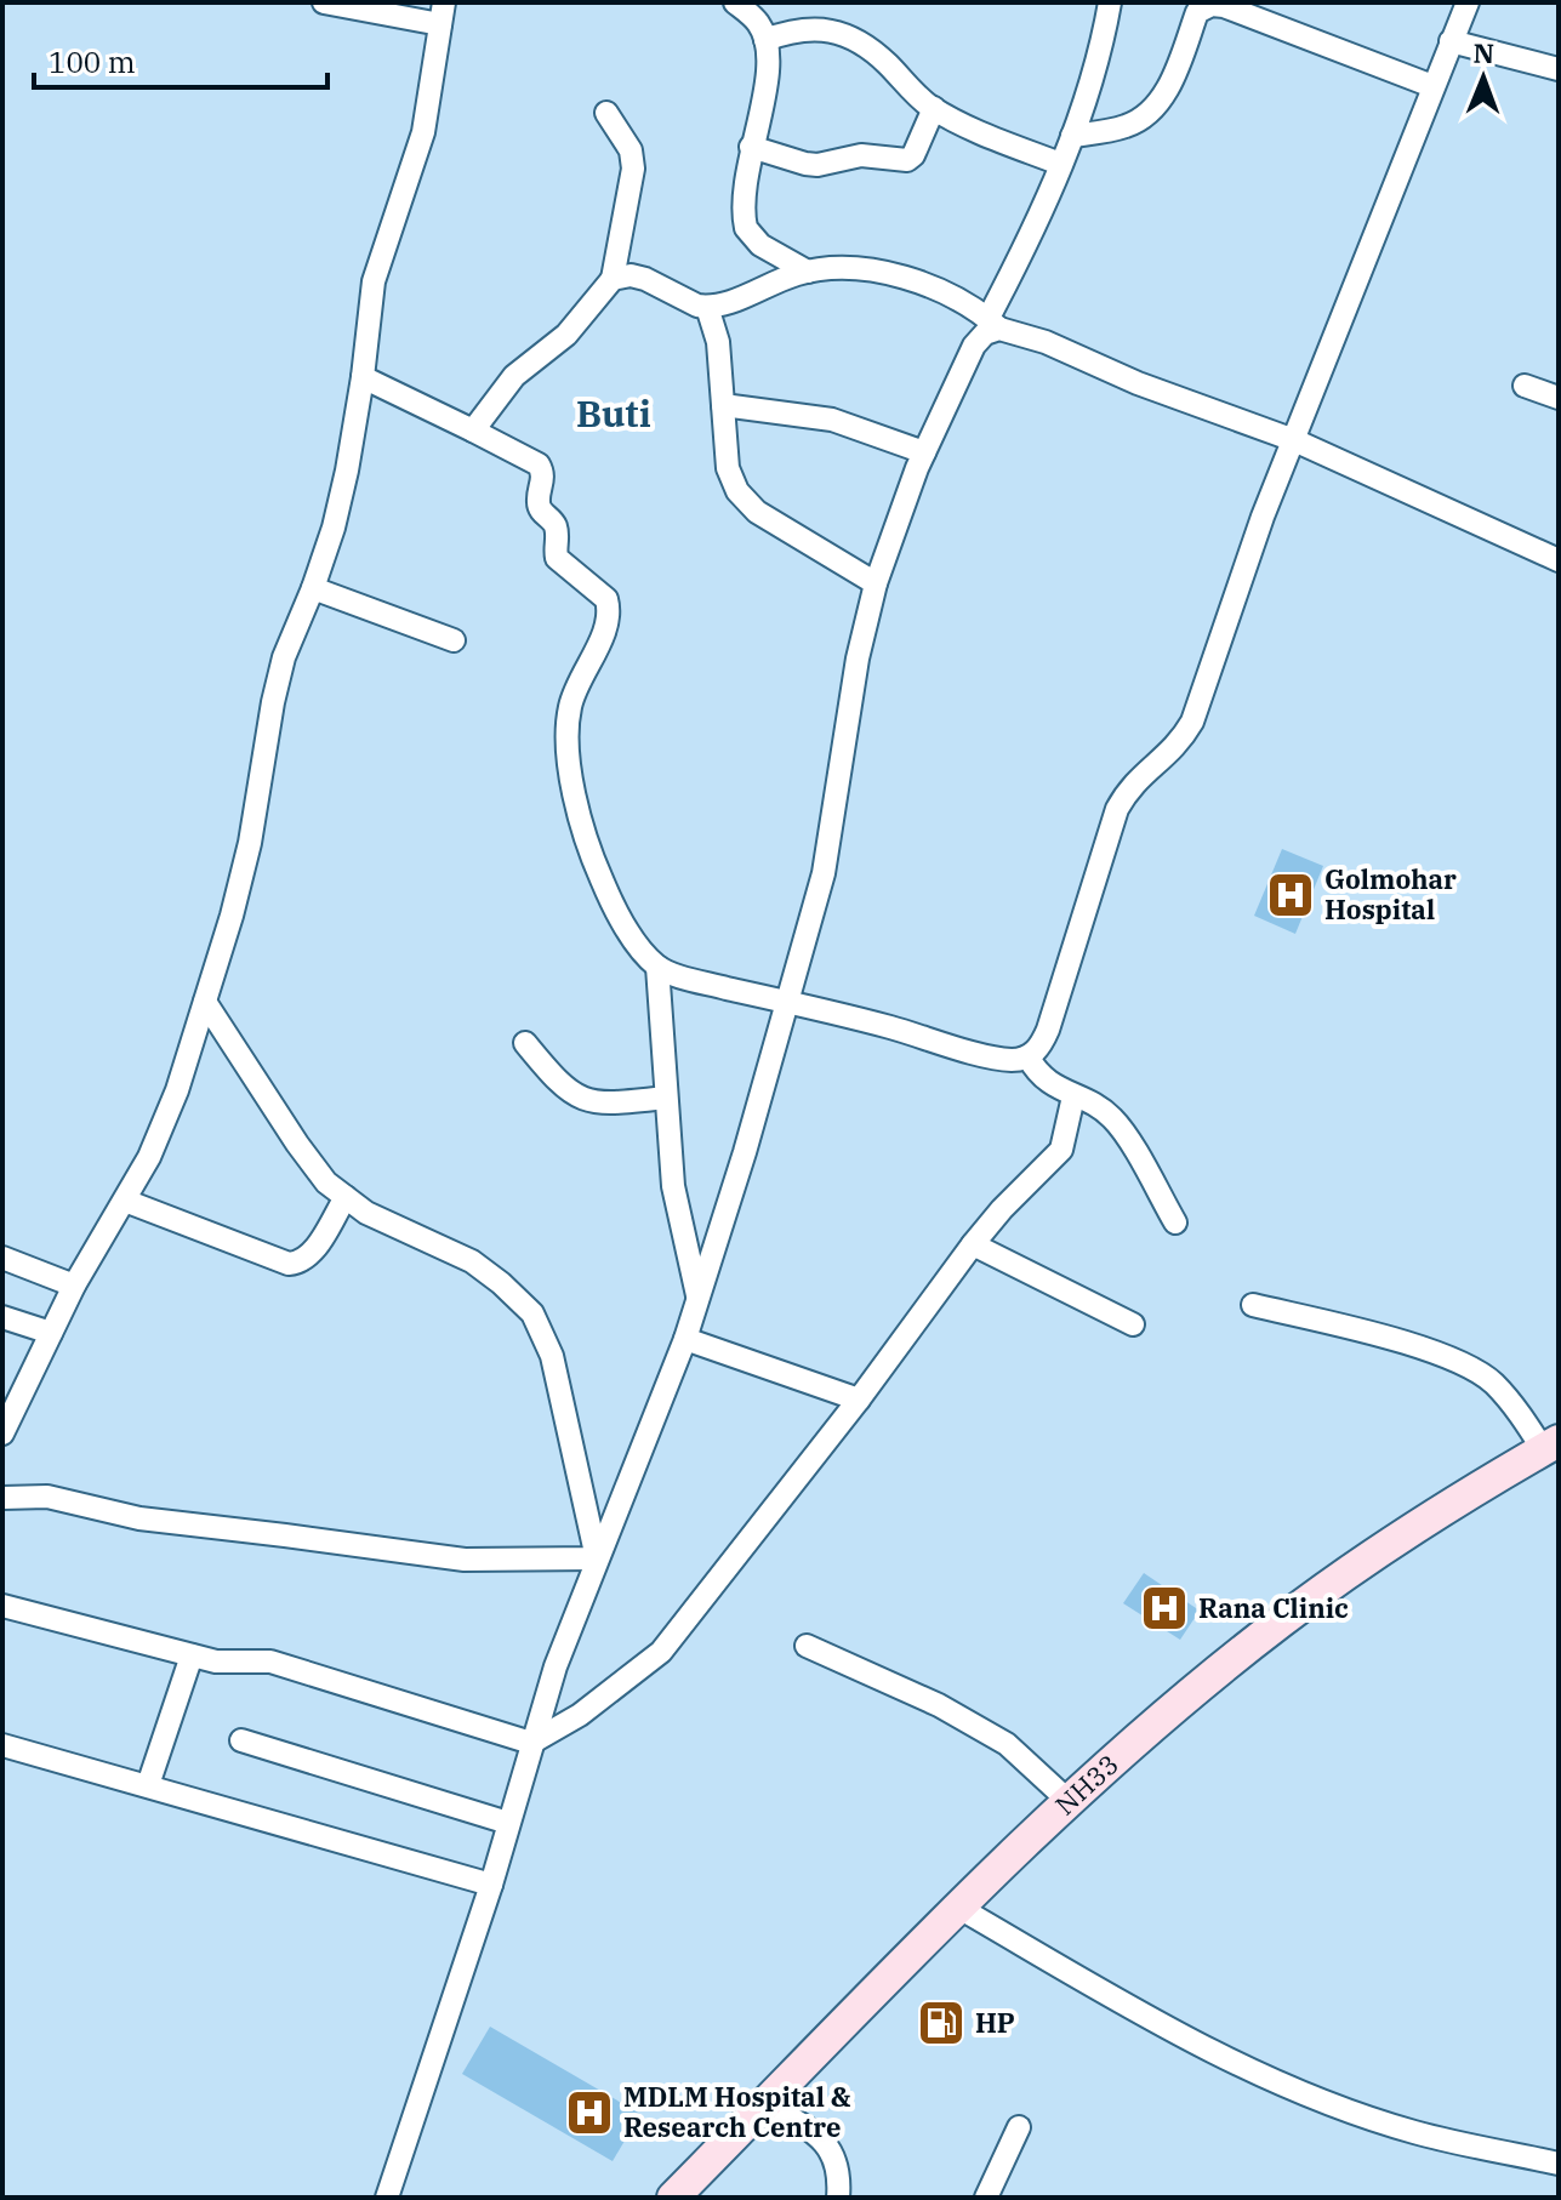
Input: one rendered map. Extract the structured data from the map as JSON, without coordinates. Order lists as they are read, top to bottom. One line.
{"streets":{"main road":["NH33"]},"districts":["Buti"],"places":{"hospital":["Golmohar Hospital","Rana Clinic","MDLM Hospital & Research Centre"],"fuel station":["HP"]},"scale_bar":"100 m","north":"top"}
